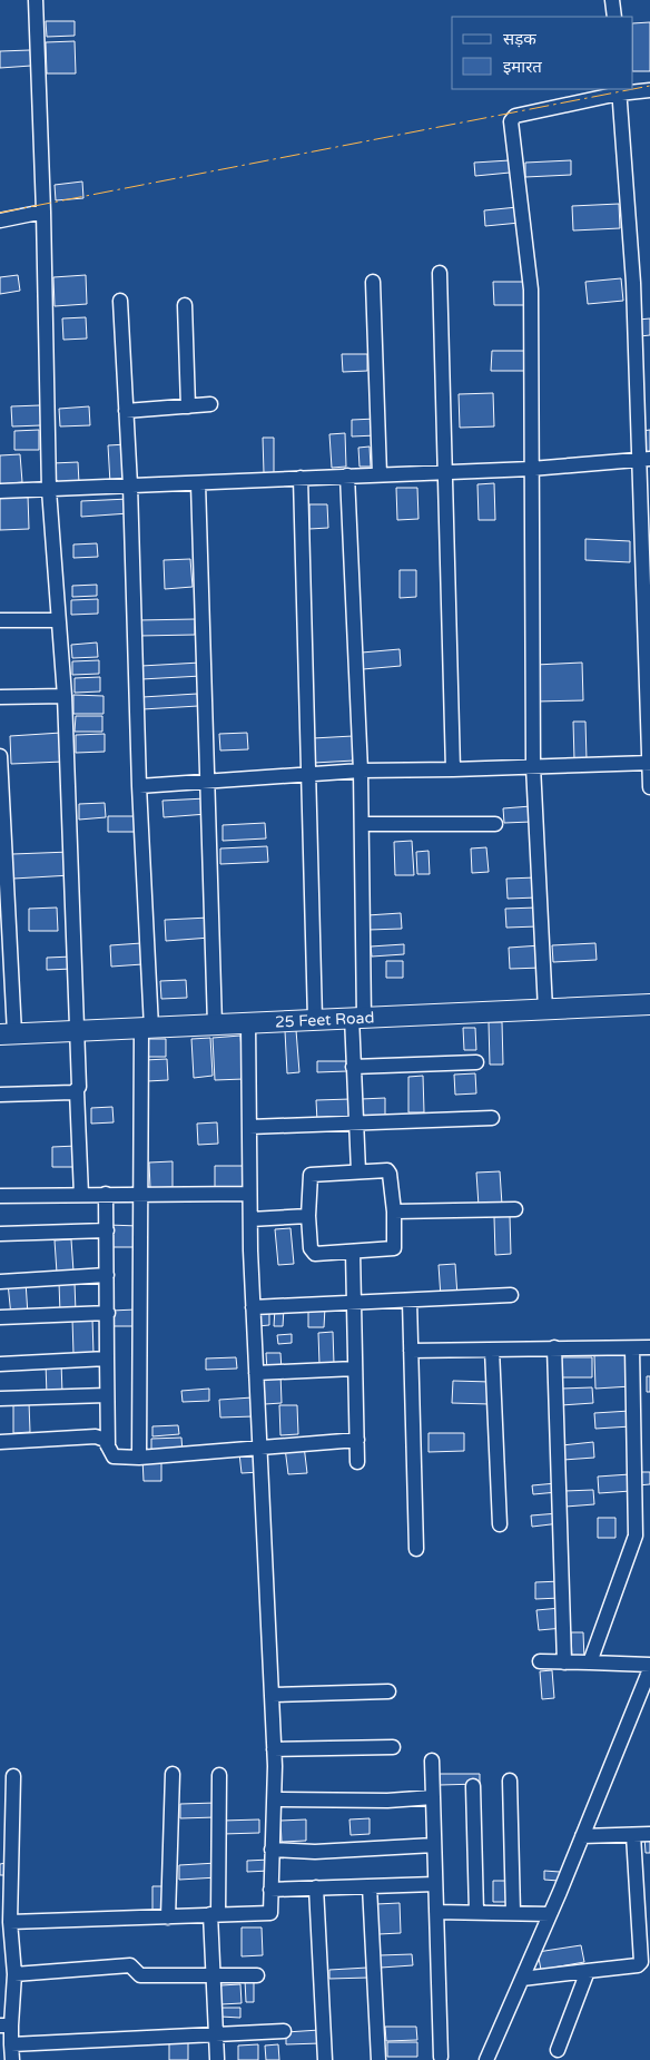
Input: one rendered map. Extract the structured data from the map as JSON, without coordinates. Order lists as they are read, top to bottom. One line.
{"streets":{"street":["25 Feet Road"]},"legend":["सड़क","इमारत"]}
